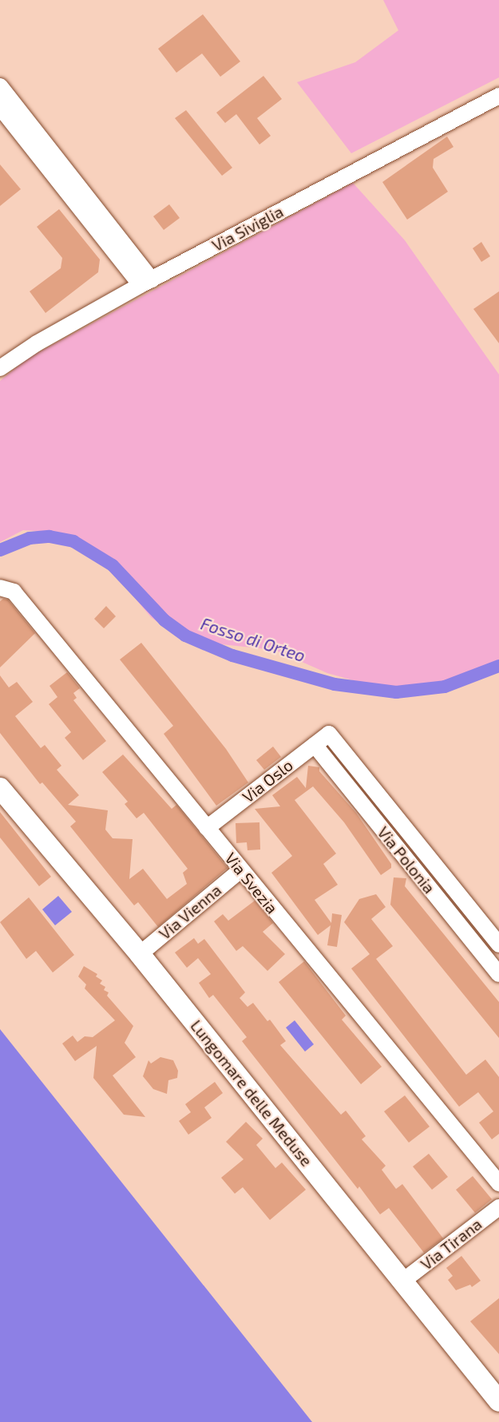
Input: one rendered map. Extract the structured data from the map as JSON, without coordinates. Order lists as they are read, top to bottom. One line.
{"streets":{"main road":["Lungomare delle Meduse"],"street":["Via Siviglia","Via Oslo","Via Polonia","Via Svezia","Via Vienna","Via Tirana"]},"crossings":[["Via Oslo","Via Polonia"],["Via Oslo","Via Svezia"],["Via Svezia","Via Vienna"],["Via Vienna","Lungomare delle Meduse"],["Lungomare delle Meduse","Via Tirana"]],"water":["Fosso di Orteo"]}
